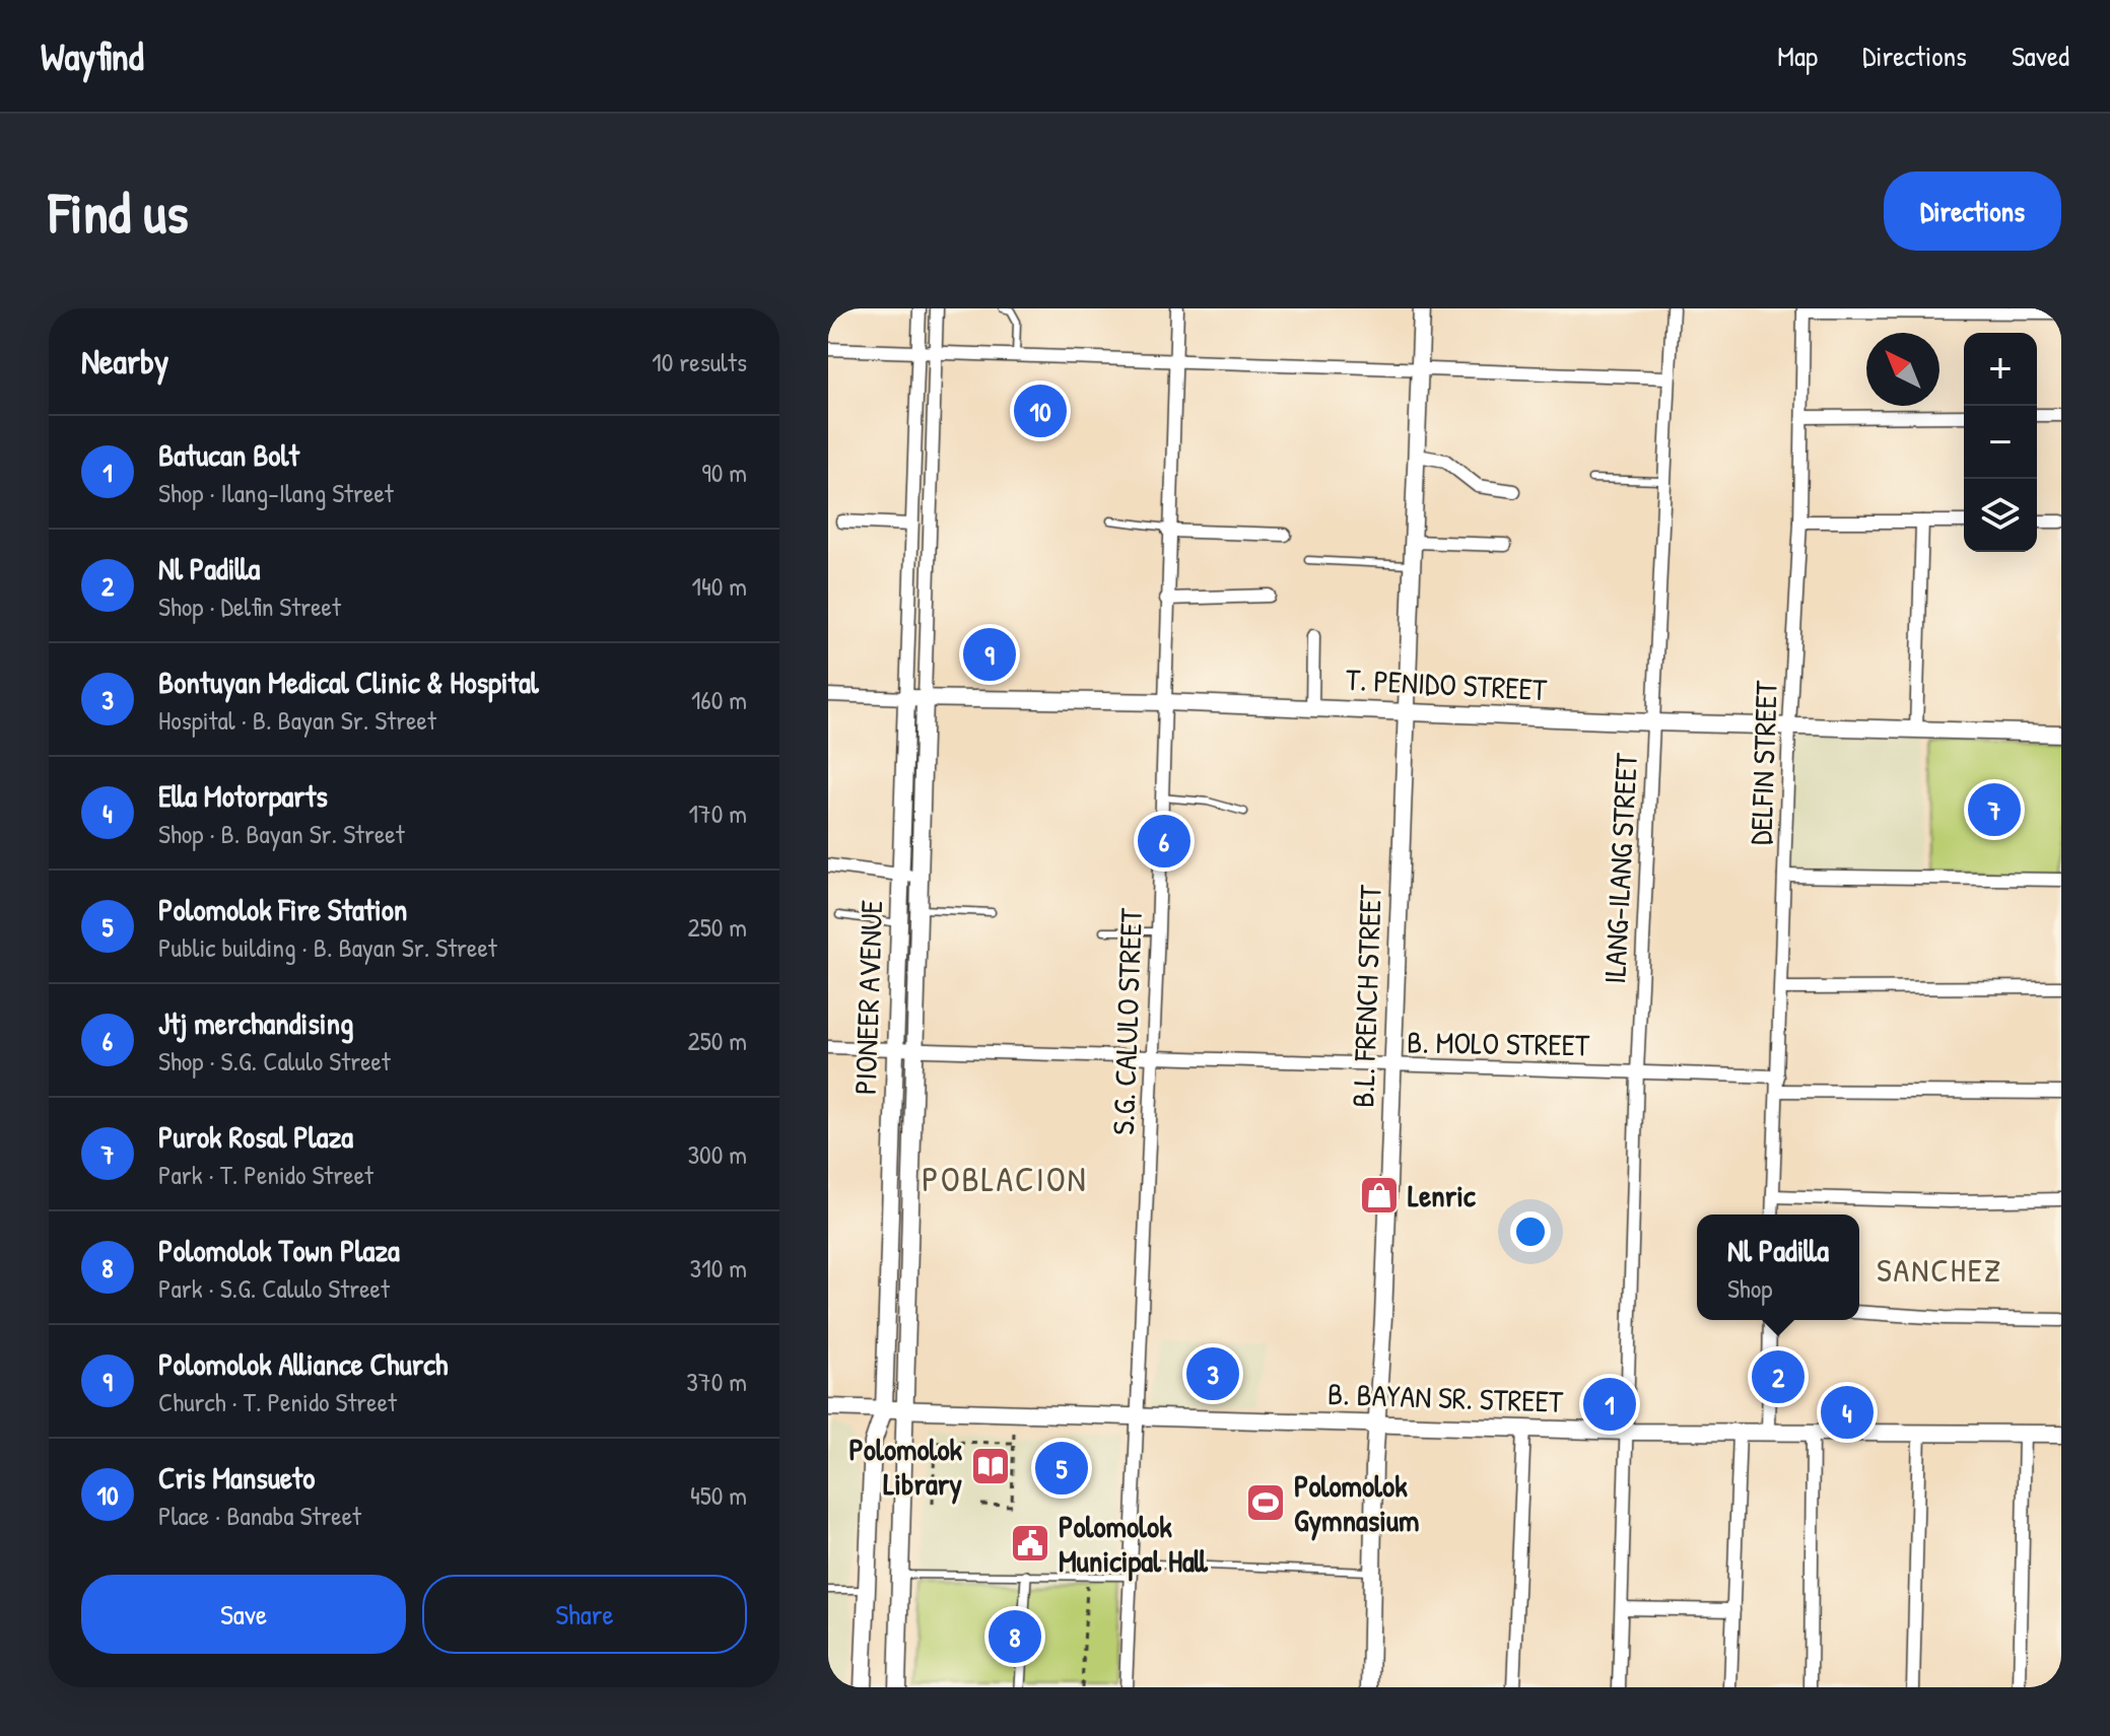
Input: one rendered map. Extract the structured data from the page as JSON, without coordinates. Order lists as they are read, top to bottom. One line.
{"streets":{"street":["T. PENIDO STREET","DELFIN STREET","ILANG-ILANG STREET","B.L. FRENCH STREET","PIONEER AVENUE","S.G. CALULO STREET","B. MOLO STREET","B. BAYAN SR. STREET"]},"crossings":[["T. PENIDO STREET","DELFIN STREET"],["T. PENIDO STREET","ILANG-ILANG STREET"],["T. PENIDO STREET","B.L. FRENCH STREET"],["T. PENIDO STREET","PIONEER AVENUE"],["T. PENIDO STREET","S.G. CALULO STREET"],["DELFIN STREET","B. MOLO STREET"],["ILANG-ILANG STREET","B. MOLO STREET"],["ILANG-ILANG STREET","B. BAYAN SR. STREET"],["B.L. FRENCH STREET","B. MOLO STREET"],["B.L. FRENCH STREET","B. BAYAN SR. STREET"],["PIONEER AVENUE","B. MOLO STREET"],["PIONEER AVENUE","B. BAYAN SR. STREET"],["S.G. CALULO STREET","B. MOLO STREET"],["S.G. CALULO STREET","B. BAYAN SR. STREET"]],"districts":["POBLACION","SANCHEZ"],"places":{"shop":["Lenric"],"library":["Polomolok Library"],"sports":["Polomolok Gymnasium"],"public building":["Polomolok Municipal Hall"]},"north":"top left","page":{"header":"Wayfind","nav":["Map","Directions","Saved"],"buttons":["Directions",["Save","Share"]],"title":"Find us","heading":["Nearby","10 results"],"map_buttons":["+","−"],"pins":["10","9","7","6","3","2","1","4","5","8"],"list":[{"mark":"1","name":"Batucan Bolt","note":"Shop · Ilang-Ilang Street","value":"90 m"},{"mark":"2","name":"Nl Padilla","note":"Shop · Delfin Street","value":"140 m"},{"mark":"3","name":"Bontuyan Medical Clinic & Hospital","note":"Hospital · B. Bayan Sr. Street","value":"160 m"},{"mark":"4","name":"Ella Motorparts","note":"Shop · B. Bayan Sr. Street","value":"170 m"},{"mark":"5","name":"Polomolok Fire Station","note":"Public building · B. Bayan Sr. Street","value":"250 m"},{"mark":"6","name":"Jtj merchandising","note":"Shop · S.G. Calulo Street","value":"250 m"},{"mark":"7","name":"Purok Rosal Plaza","note":"Park · T. Penido Street","value":"300 m"},{"mark":"8","name":"Polomolok Town Plaza","note":"Park · S.G. Calulo Street","value":"310 m"},{"mark":"9","name":"Polomolok Alliance Church","note":"Church · T. Penido Street","value":"370 m"},{"mark":"10","name":"Cris Mansueto","note":"Place · Banaba Street","value":"450 m"}],"popup":["Nl Padilla","Shop"]}}
